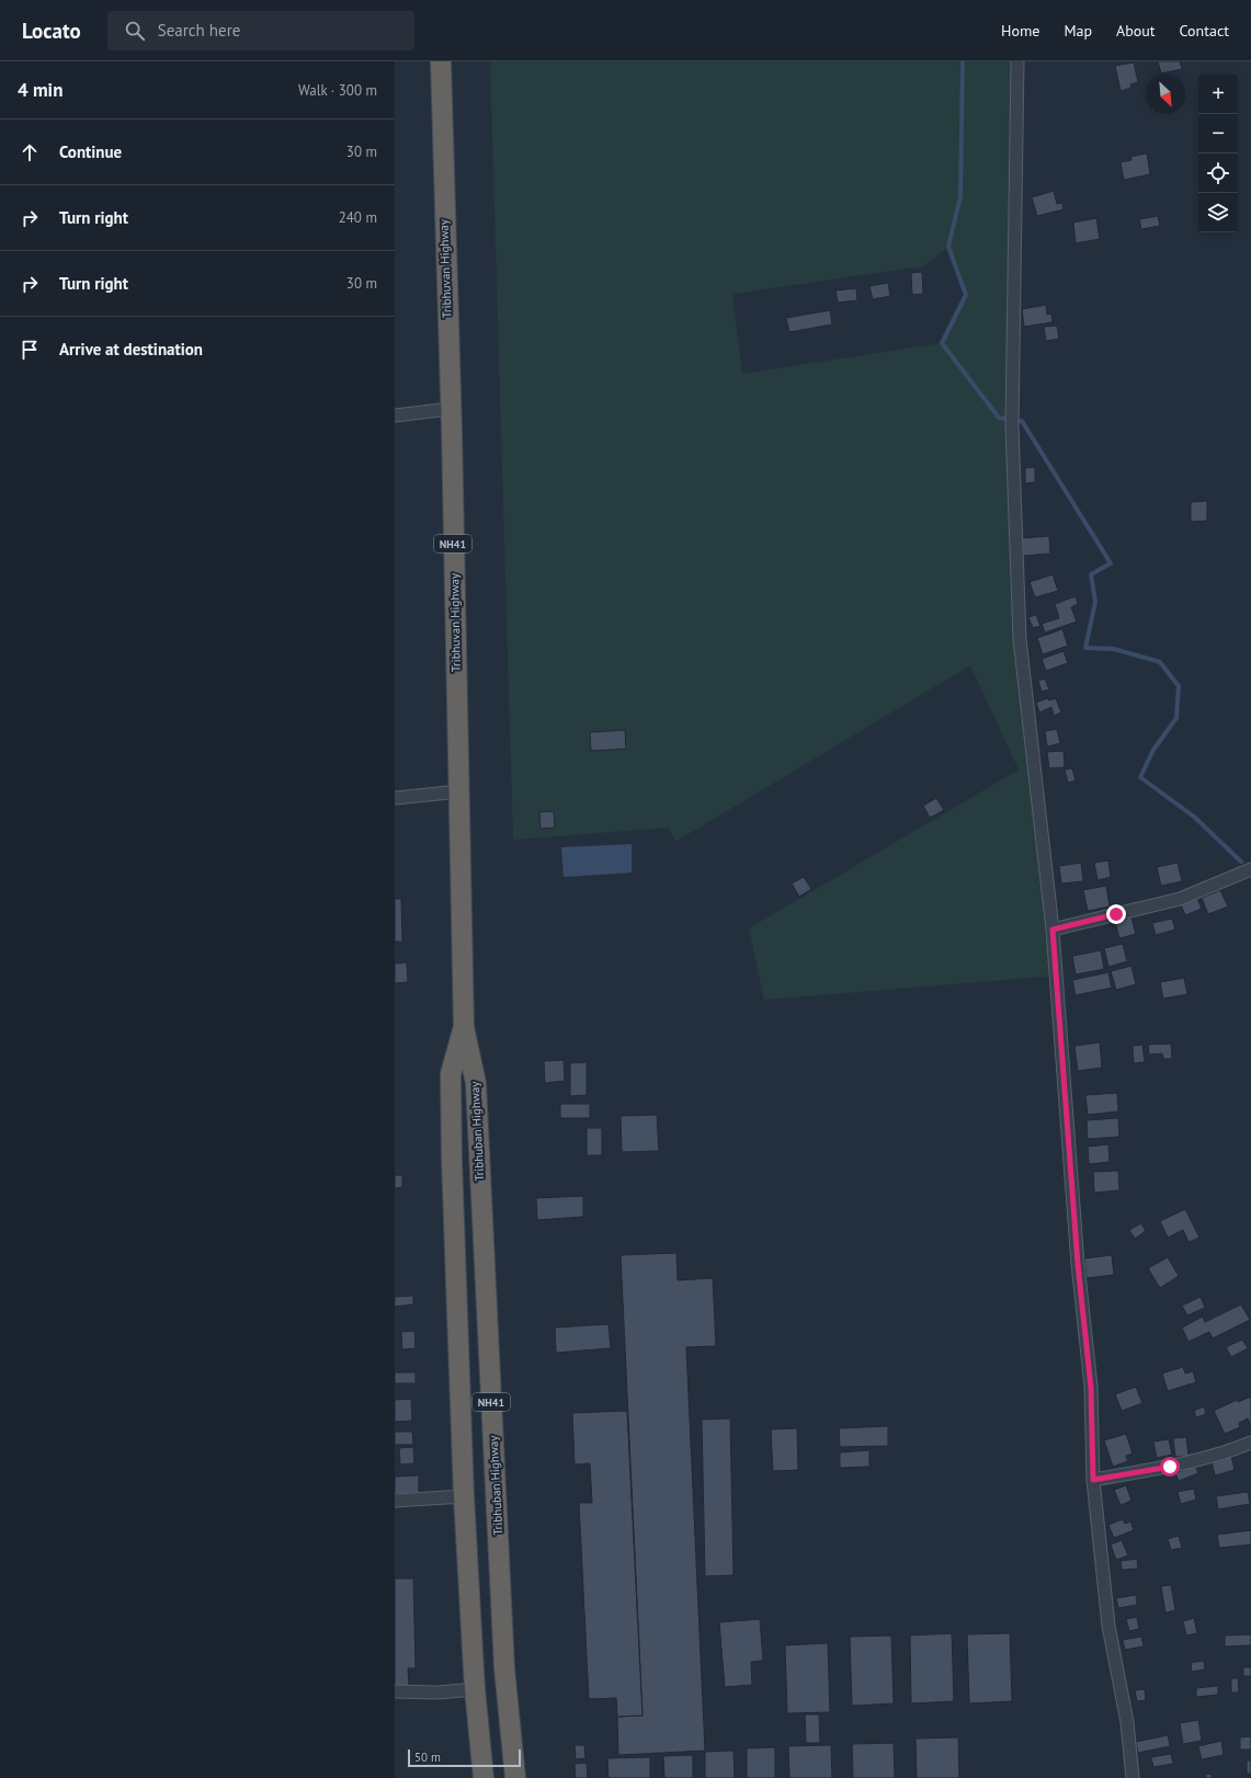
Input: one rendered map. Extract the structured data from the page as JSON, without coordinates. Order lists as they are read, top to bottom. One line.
{"streets":{"highway":["Tribhuvan Highway","NH41","Tribhuban Highway"]},"crossings":[["Tribhuvan Highway","Tribhuban Highway"]],"scale_bar":"50 m","north":"bottom right","page":{"header":"Locato","search":"Search here","nav":["Home","Map","About","Contact"],"heading":["4 min","Walk · 300 m"],"map_buttons":["+","−"],"list":[["Continue","30 m"],["Turn right","240 m"],["Turn right","30 m"],"Arrive at destination"],"scale":"50 m"}}
